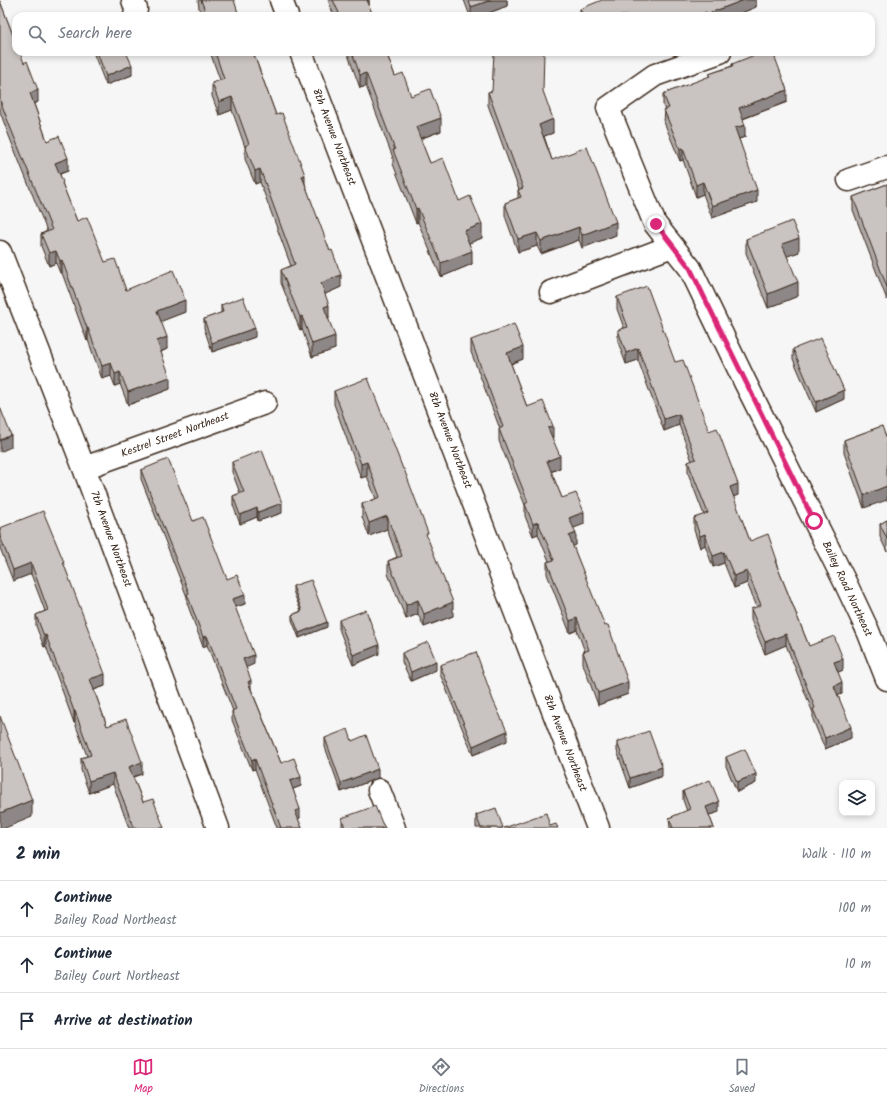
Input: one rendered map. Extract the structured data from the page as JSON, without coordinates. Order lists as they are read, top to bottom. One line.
{"streets":{"street":["8th Avenue Northeast","Kestrel Street Northeast","7th Avenue Northeast","Bailey Road Northeast"]},"crossings":[["Kestrel Street Northeast","7th Avenue Northeast"]],"page":{"search":"Search here","heading":["2 min","Walk · 110 m"],"list":[["Continue","Bailey Road Northeast","100 m"],["Continue","Bailey Court Northeast","10 m"],"Arrive at destination"],"nav":["Map","Directions","Saved"]}}
